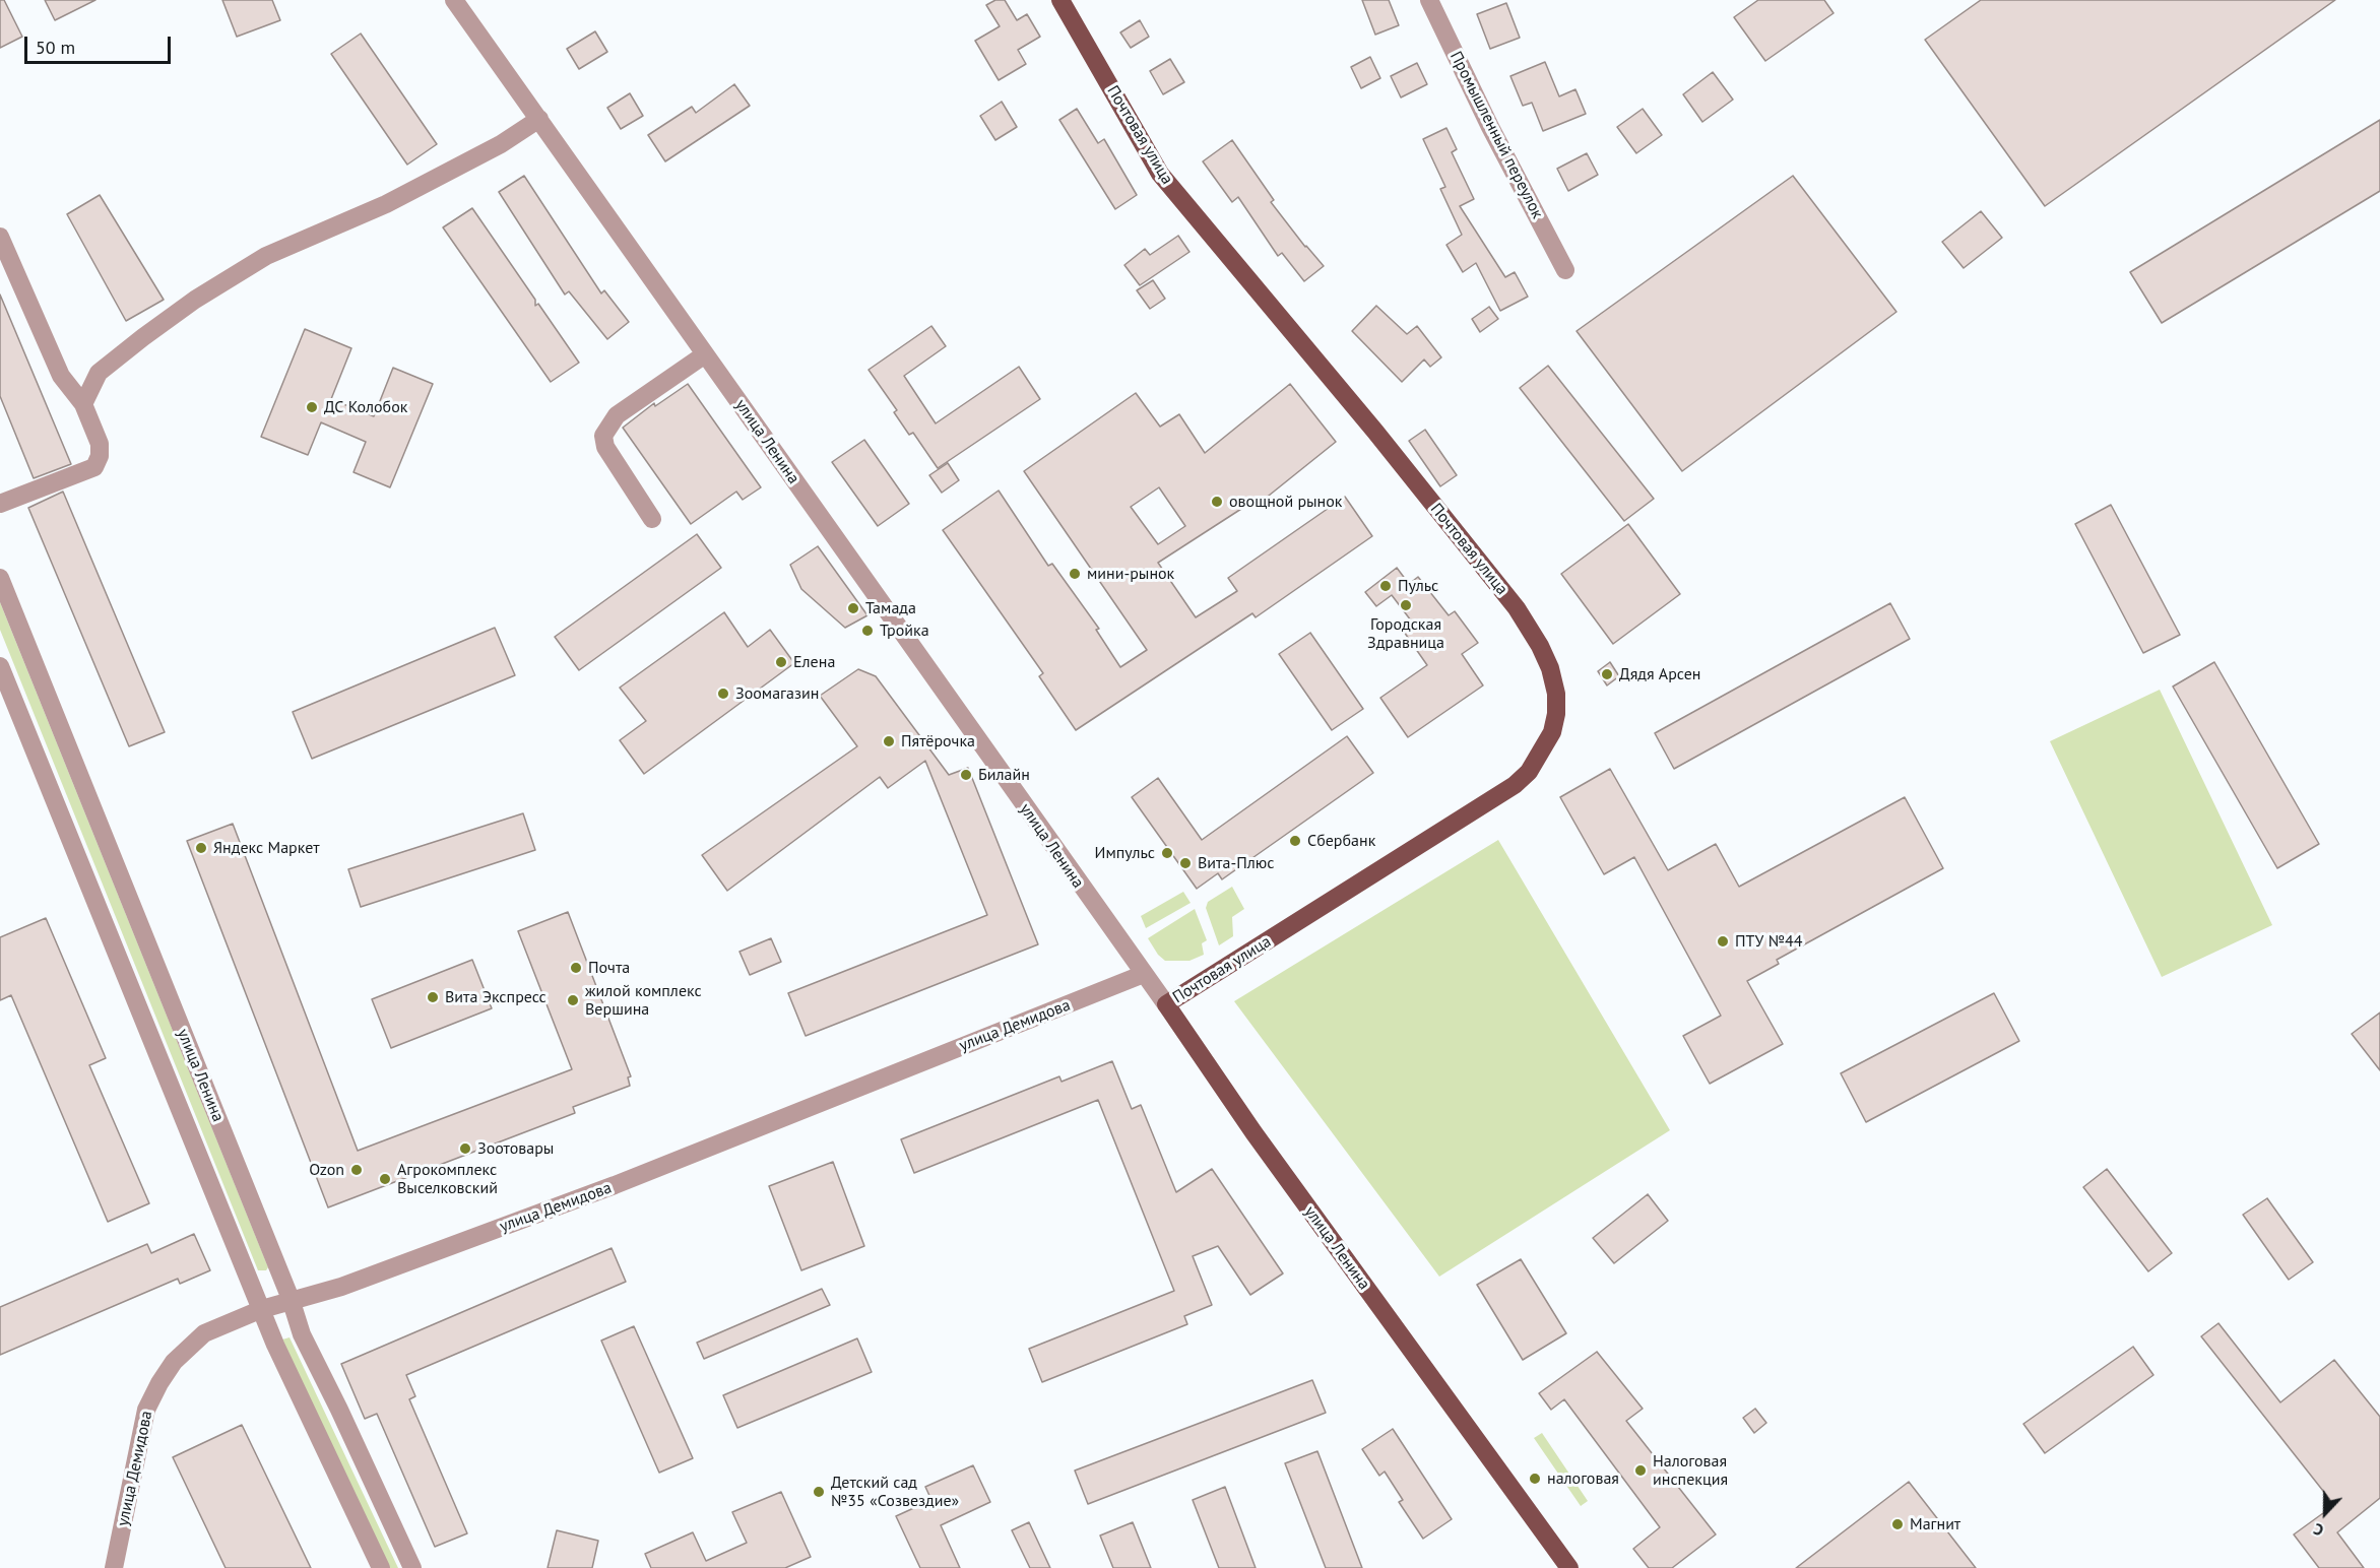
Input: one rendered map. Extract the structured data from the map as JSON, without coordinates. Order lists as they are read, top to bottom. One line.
{"streets":{"main road":["Почтовая улица","улица Ленина"],"street":["Промышленный переулок","улица Демидова"]},"crossings":[["Почтовая улица","улица Ленина"],["улица Ленина","улица Демидова"]],"places":["ДС Колобок","овощной рынок","мини-рынок","Пульс","Городская Здравница","Тамада","Тройка","Елена","Дядя Арсен","Зоомагазин","Пятёрочка","Билайн","Сбербанк","Яндекс Маркет","Импульс","Вита-Плюс","ПТУ №44","Почта","Вита Экспресс","жилой комплекс Вершина","Зоотовары","Ozon","Агрокомплекс Выселковский","Налоговая инспекция","налоговая","Детский сад №35 «Созвездие»","Магнит"],"scale_bar":"50 m","north":"bottom"}
